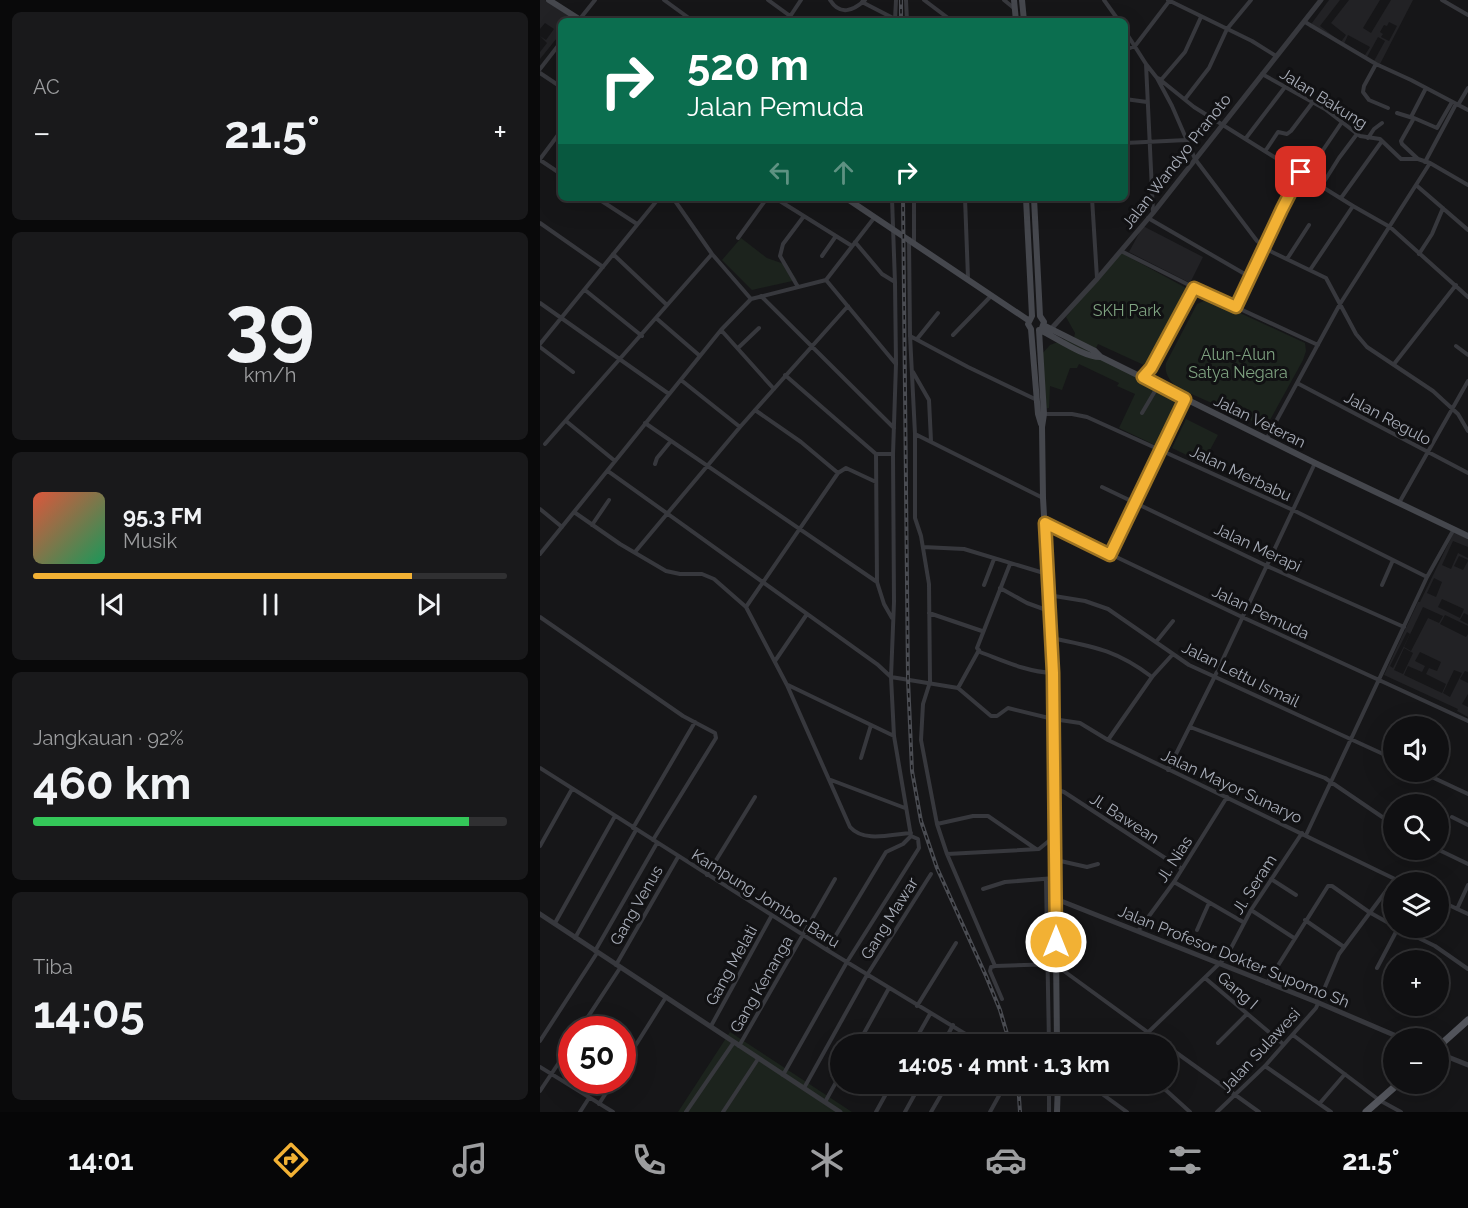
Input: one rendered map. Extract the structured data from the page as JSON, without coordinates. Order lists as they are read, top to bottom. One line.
{"streets":{"main road":["Jalan Veteran"],"street":["Jalan Bakung","Jalan Wandyo Pranoto","Jalan Regulo","Jalan Merbabu","Jalan Merapi","Jalan Pemuda","Jalan Lettu Ismail","Jalan Mayor Sunaryo","Jl. Bawean","Jl. Nias","Jl. Seram","Kampung Jombor Baru","Gang Venus","Gang Mawar","Jalan Profesor Dokter Supomo Sh","Gang Melati","Gang Kenanga","Gang I","Jalan Sulawesi"]},"crossings":[["Jalan Bakung","Jalan Wandyo Pranoto"],["Jalan Wandyo Pranoto","Jalan Veteran"],["Jalan Veteran","Jl. Seram"],["Jalan Merbabu","Jl. Seram"],["Jalan Merapi","Jl. Seram"],["Jalan Pemuda","Jl. Seram"],["Jalan Lettu Ismail","Jl. Seram"],["Jalan Mayor Sunaryo","Jl. Nias"],["Jalan Mayor Sunaryo","Jl. Seram"],["Jl. Bawean","Jl. Nias"],["Jl. Nias","Jalan Profesor Dokter Supomo Sh"],["Jl. Seram","Jalan Profesor Dokter Supomo Sh"],["Jl. Seram","Gang I"],["Kampung Jombor Baru","Gang Venus"],["Kampung Jombor Baru","Gang Mawar"],["Kampung Jombor Baru","Gang Melati"],["Kampung Jombor Baru","Gang Kenanga"],["Jalan Profesor Dokter Supomo Sh","Jalan Sulawesi"],["Gang I","Jalan Sulawesi"]],"parks":["SKH Park","Alun-Alun Satya Negara"],"page":{"tile":["AC",["39","km/h"],["Jangkauan · 92%","460 km"],["Tiba","14:05"]],"turn":["520 m","Jalan Pemuda"],"heat":["−","21.5°","+"],"song":["95.3 FM","Musik"],"map_buttons":["+","−"],"limit":"50","trip":"14:05 · 4 mnt · 1.3 km","tabs":["14:01","21.5°"]}}
